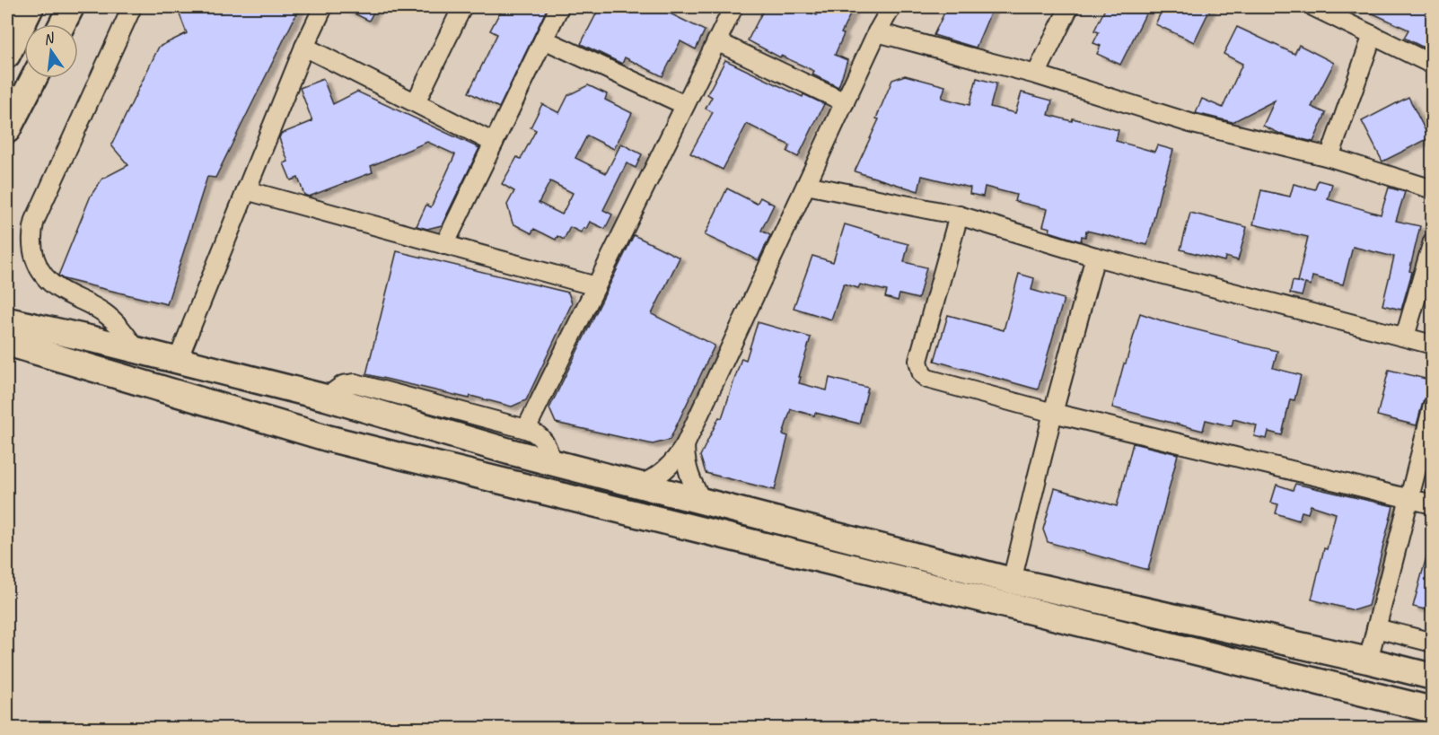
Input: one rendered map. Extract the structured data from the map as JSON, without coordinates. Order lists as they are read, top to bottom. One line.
{"north":"top"}
